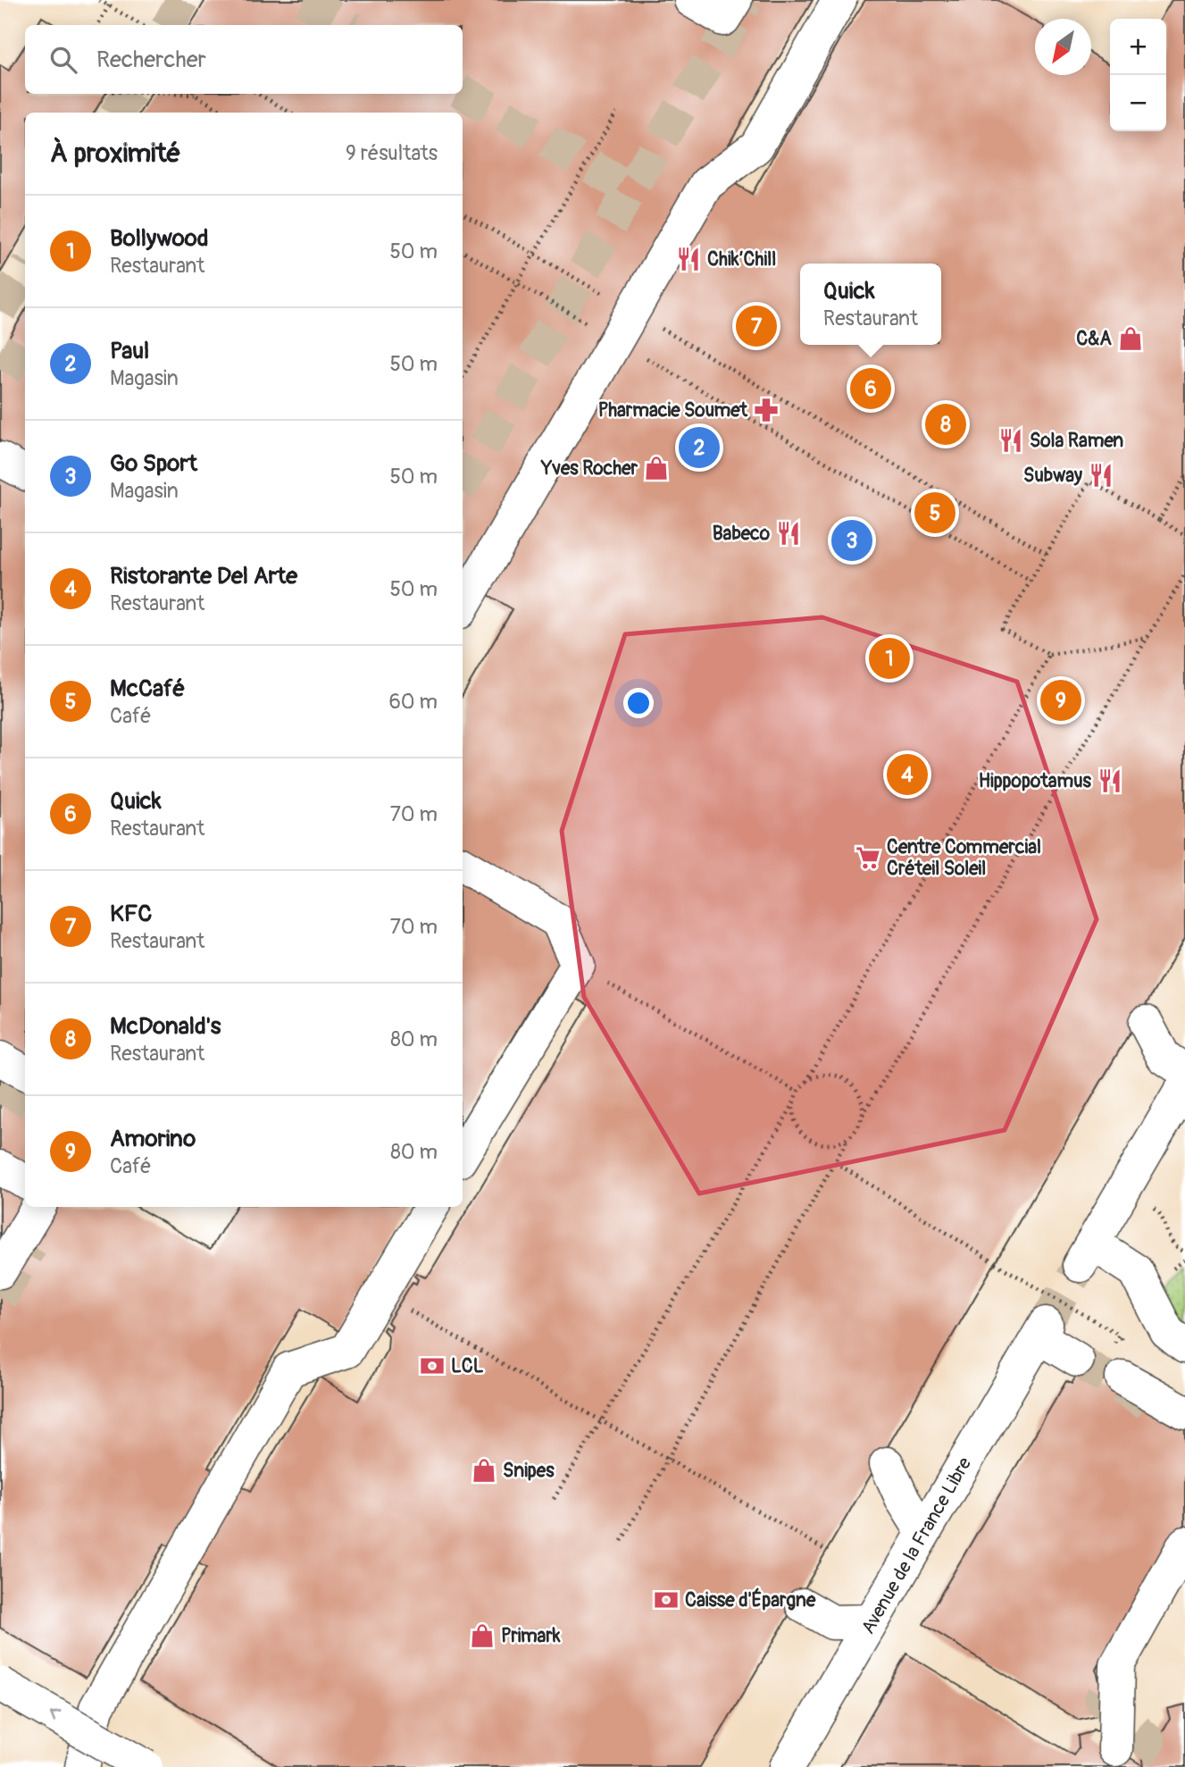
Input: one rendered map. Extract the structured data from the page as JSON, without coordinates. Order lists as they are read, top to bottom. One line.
{"streets":{"street":["Avenue de la France Libre"]},"places":{"restaurant":["Chik’Chill","Sola Ramen","Subway","Babeco","Hippopotamus"],"shop":["C&A","Yves Rocher","Snipes","Primark"],"pharmacy":["Pharmacie Soumet"],"supermarket":["Centre Commercial Créteil Soleil"],"bank":["LCL","Caisse d'Épargne"]},"north":"bottom left","page":{"map_buttons":["+","−"],"search":"Rechercher","heading":["À proximité","9 résultats"],"list":[{"mark":"1","name":"Bollywood","note":"Restaurant","value":"50 m"},{"mark":"2","name":"Paul","note":"Magasin","value":"50 m"},{"mark":"3","name":"Go Sport","note":"Magasin","value":"50 m"},{"mark":"4","name":"Ristorante Del Arte","note":"Restaurant","value":"50 m"},{"mark":"5","name":"McCafé","note":"Café","value":"60 m"},{"mark":"6","name":"Quick","note":"Restaurant","value":"70 m"},{"mark":"7","name":"KFC","note":"Restaurant","value":"70 m"},{"mark":"8","name":"McDonald's","note":"Restaurant","value":"80 m"},{"mark":"9","name":"Amorino","note":"Café","value":"80 m"}],"popup":["Quick","Restaurant"],"pins":["7","6","8","2","5","3","1","9","4"]}}
